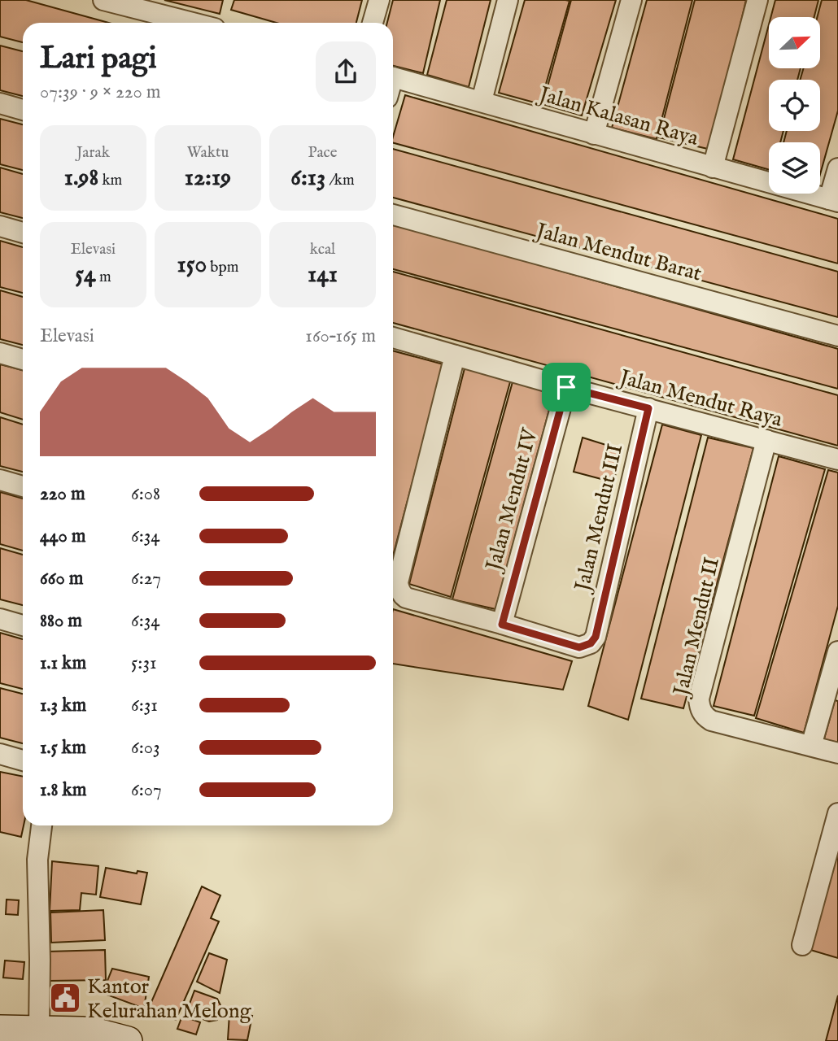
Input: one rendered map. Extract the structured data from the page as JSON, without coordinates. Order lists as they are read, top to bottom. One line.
{"streets":{"street":["Jalan Kalasan Raya","Jalan Mendut Barat","Jalan Mendut Raya","Jalan Mendut IV","Jalan Mendut III","Jalan Mendut II"]},"crossings":[["Jalan Mendut Raya","Jalan Mendut IV"],["Jalan Mendut Raya","Jalan Mendut III"],["Jalan Mendut Raya","Jalan Mendut II"],["Jalan Mendut IV","Jalan Mendut III"]],"places":{"public building":["Kantor Kelurahan Melong"]},"north":"top right","page":{"heading":["Lari pagi","07:39 · 9 × 220 m"],"stats":[["Jarak","1.98 km"],["Waktu","12:19"],["Pace","6:13 /km"],["Elevasi","54 m"],["150 bpm"],["kcal","141"]],"chart":["Elevasi","160–165 m"],"list":[{"name":"220 m","note":"6:08"},{"name":"440 m","note":"6:34"},{"name":"660 m","note":"6:27"},{"name":"880 m","note":"6:34"},{"name":"1.1 km","note":"5:31"},{"name":"1.3 km","note":"6:31"},{"name":"1.5 km","note":"6:03"},{"name":"1.8 km","note":"6:07"}]}}
